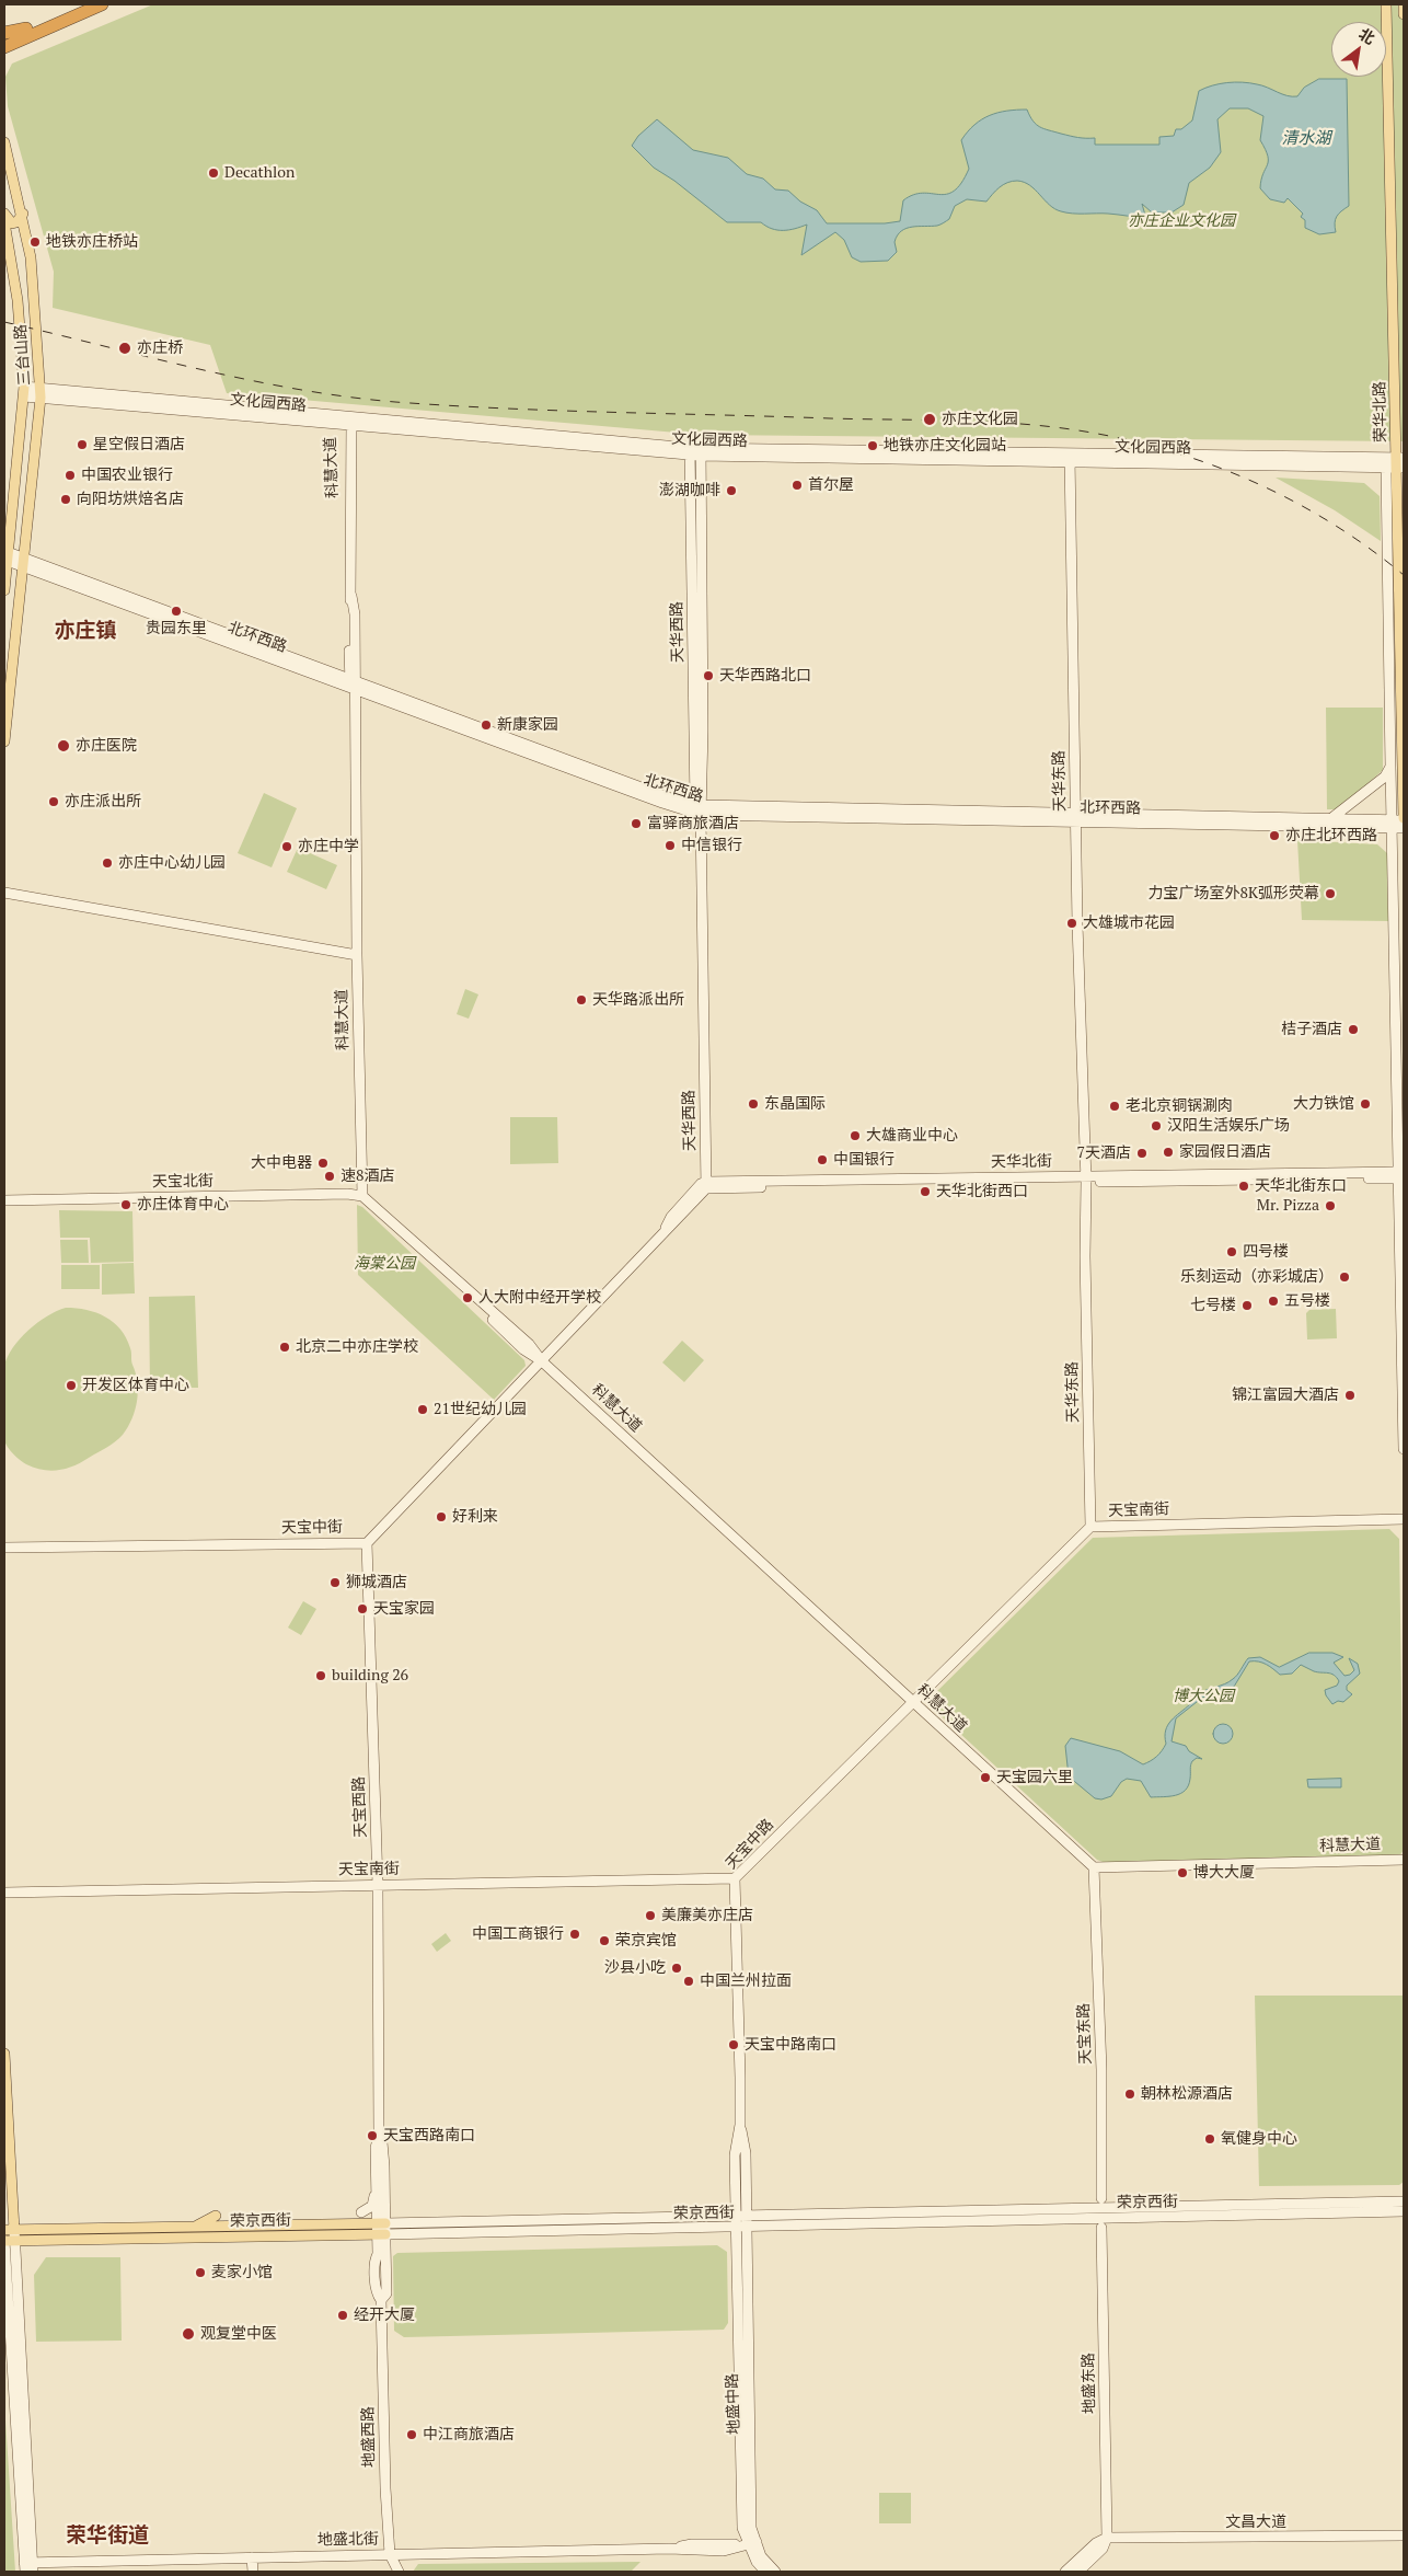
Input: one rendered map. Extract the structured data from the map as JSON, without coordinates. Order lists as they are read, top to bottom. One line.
{"streets":{"main road":["三台山路","荣华北路","荣京西街"],"street":["文化园西路","科慧大道","天华西路","北环西路","天华东路","天华北街","天宝北街","天宝南街","天宝中街","天宝西路","天宝中路","天宝东路","地盛东路","地盛中路","地盛西路","文昌大道","地盛北街"]},"crossings":[["三台山路","文化园西路"],["三台山路","北环西路"],["文化园西路","荣华北路"],["文化园西路","科慧大道"],["文化园西路","天华西路"],["文化园西路","天华东路"],["荣华北路","北环西路"],["科慧大道","北环西路"],["科慧大道","天宝北街"],["科慧大道","天宝南街"],["科慧大道","天宝中路"],["科慧大道","天宝东路"],["天华西路","北环西路"],["天华西路","天华北街"],["北环西路","天华东路"],["天华东路","天华北街"],["天华东路","天宝南街"],["天宝南街","天宝西路"],["天宝南街","天宝中路"],["天宝中街","天宝西路"],["天宝西路","荣京西街"],["天宝西路","地盛西路"],["天宝中路","荣京西街"],["天宝中路","地盛中路"],["荣京西街","地盛中路"],["荣京西街","地盛西路"],["地盛东路","文昌大道"],["地盛中路","地盛北街"],["地盛西路","地盛北街"]],"districts":["亦庄镇","荣华街道"],"water":["清水湖"],"parks":["亦庄企业文化园","海棠公园","博大公园"],"places":["Decathlon","地铁亦庄桥站","亦庄桥","亦庄文化园","星空假日酒店","地铁亦庄文化园站","中国农业银行","首尔屋","澎湖咖啡","向阳坊烘焙名店","贵园东里","天华西路北口","新康家园","亦庄医院","亦庄派出所","富驿商旅酒店","亦庄北环西路","中信银行","亦庄中学","亦庄中心幼儿园","力宝广场室外8K弧形荧幕","大雄城市花园","天华路派出所","桔子酒店","东晶国际","大力铁馆","老北京铜锅涮肉","汉阳生活娱乐广场","大雄商业中心","家园假日酒店","7天酒店","中国银行","大中电器","速8酒店","天华北街东口","天华北街西口","亦庄体育中心","Mr. Pizza","四号楼","乐刻运动（亦彩城店）","人大附中经开学校","五号楼","七号楼","北京二中亦庄学校","开发区体育中心","锦江富园大酒店","21世纪幼儿园","好利来","狮城酒店","天宝家园","building 26","天宝园六里","博大大厦","美廉美亦庄店","中国工商银行","荣京宾馆","沙县小吃","中国兰州拉面","天宝中路南口","朝林松源酒店","天宝西路南口","氧健身中心","麦家小馆","经开大厦","观复堂中医","中江商旅酒店"],"north":"top right"}
